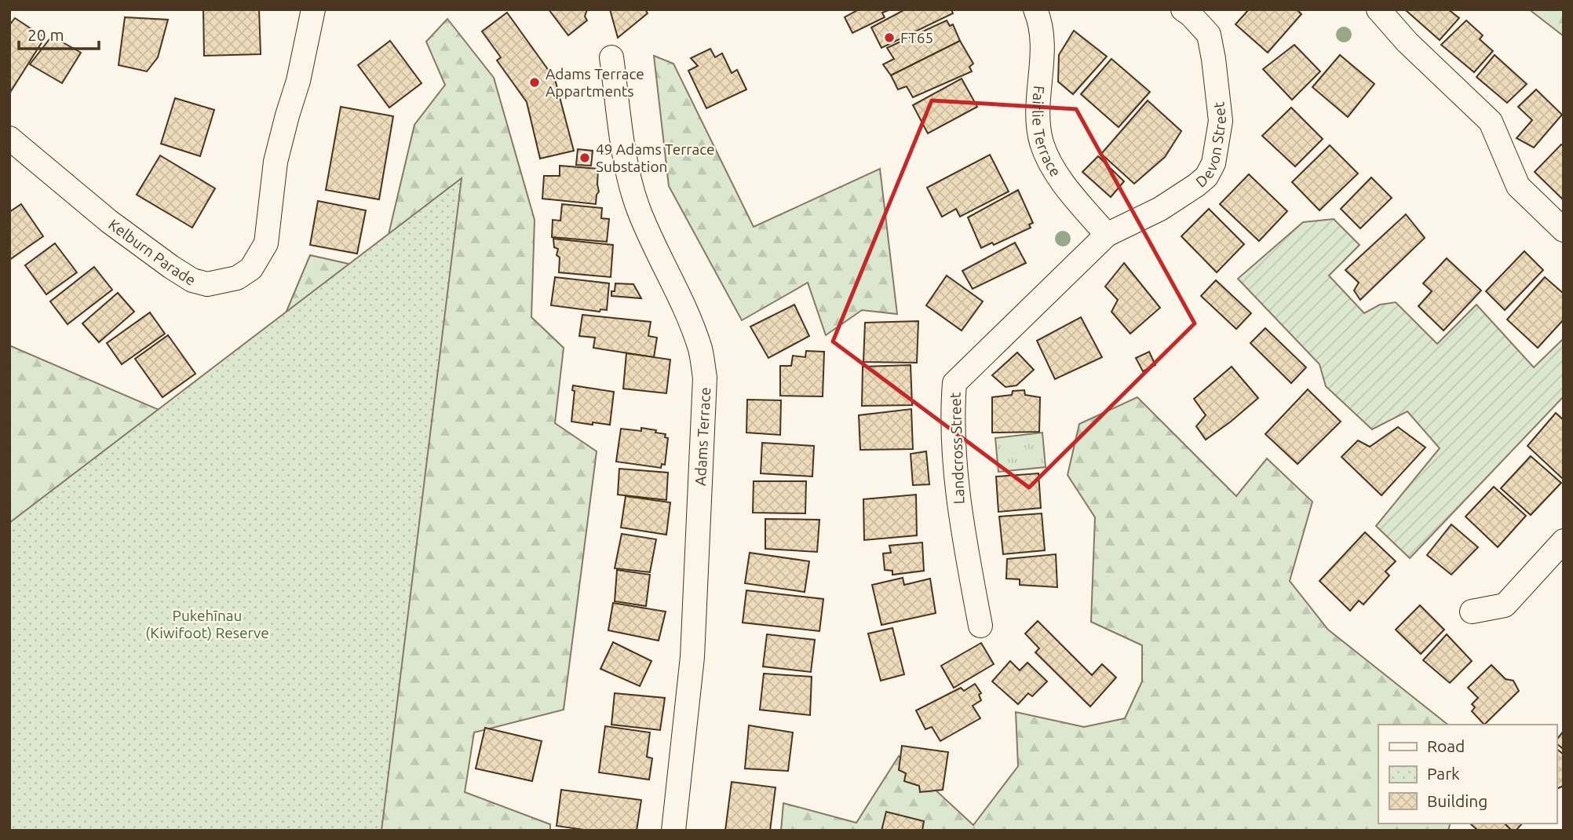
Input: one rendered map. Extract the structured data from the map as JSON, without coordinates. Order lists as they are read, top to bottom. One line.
{"streets":{"street":["Fairlie Terrace","Devon Street","Kelburn Parade","Adams Terrace","Landcross Street"]},"crossings":[["Fairlie Terrace","Devon Street"],["Fairlie Terrace","Landcross Street"],["Devon Street","Landcross Street"]],"parks":["Pukehīnau (Kiwifoot) Reserve"],"places":["FT65","Adams Terrace Appartments","49 Adams Terrace Substation"],"legend":["Road","Park","Building"],"scale_bar":"20 m"}
